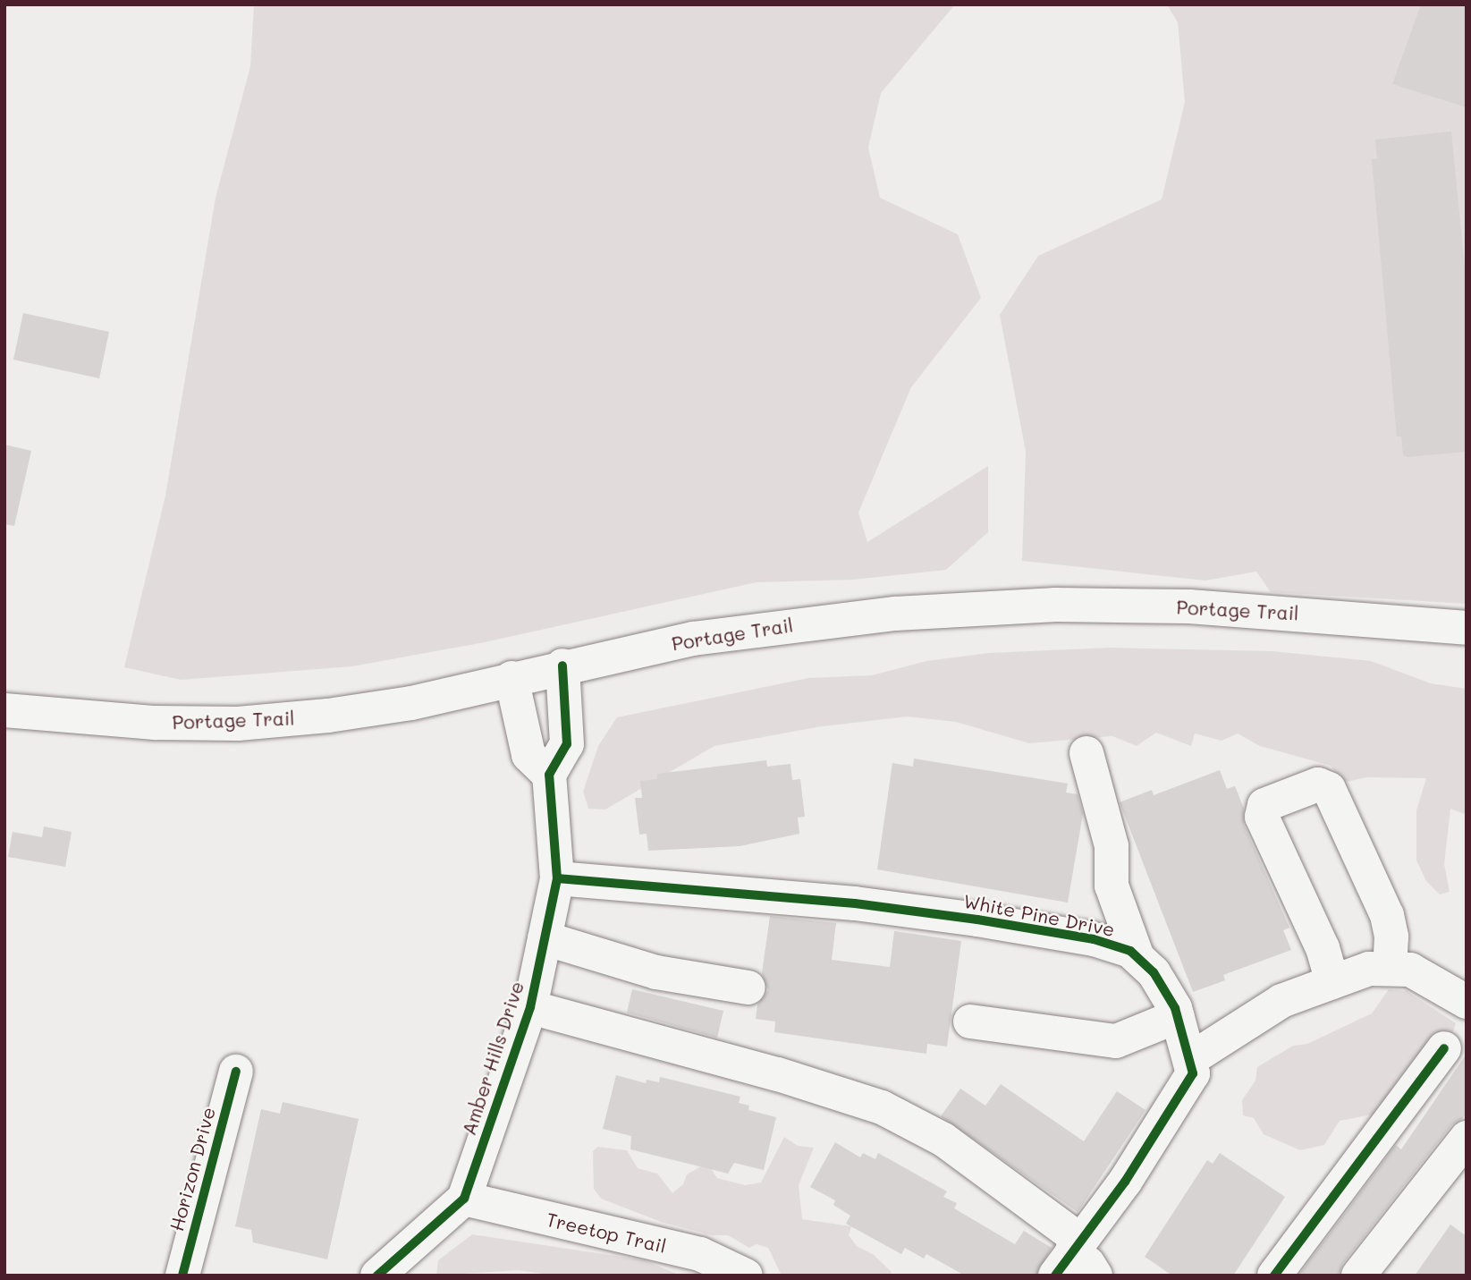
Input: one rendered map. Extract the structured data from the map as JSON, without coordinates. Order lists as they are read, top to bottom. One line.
{"streets":{"street":["Portage Trail","White Pine Drive","Amber Hills Drive","Horizon Drive","Treetop Trail"]},"crossings":[["White Pine Drive","Amber Hills Drive"],["Amber Hills Drive","Treetop Trail"]]}
